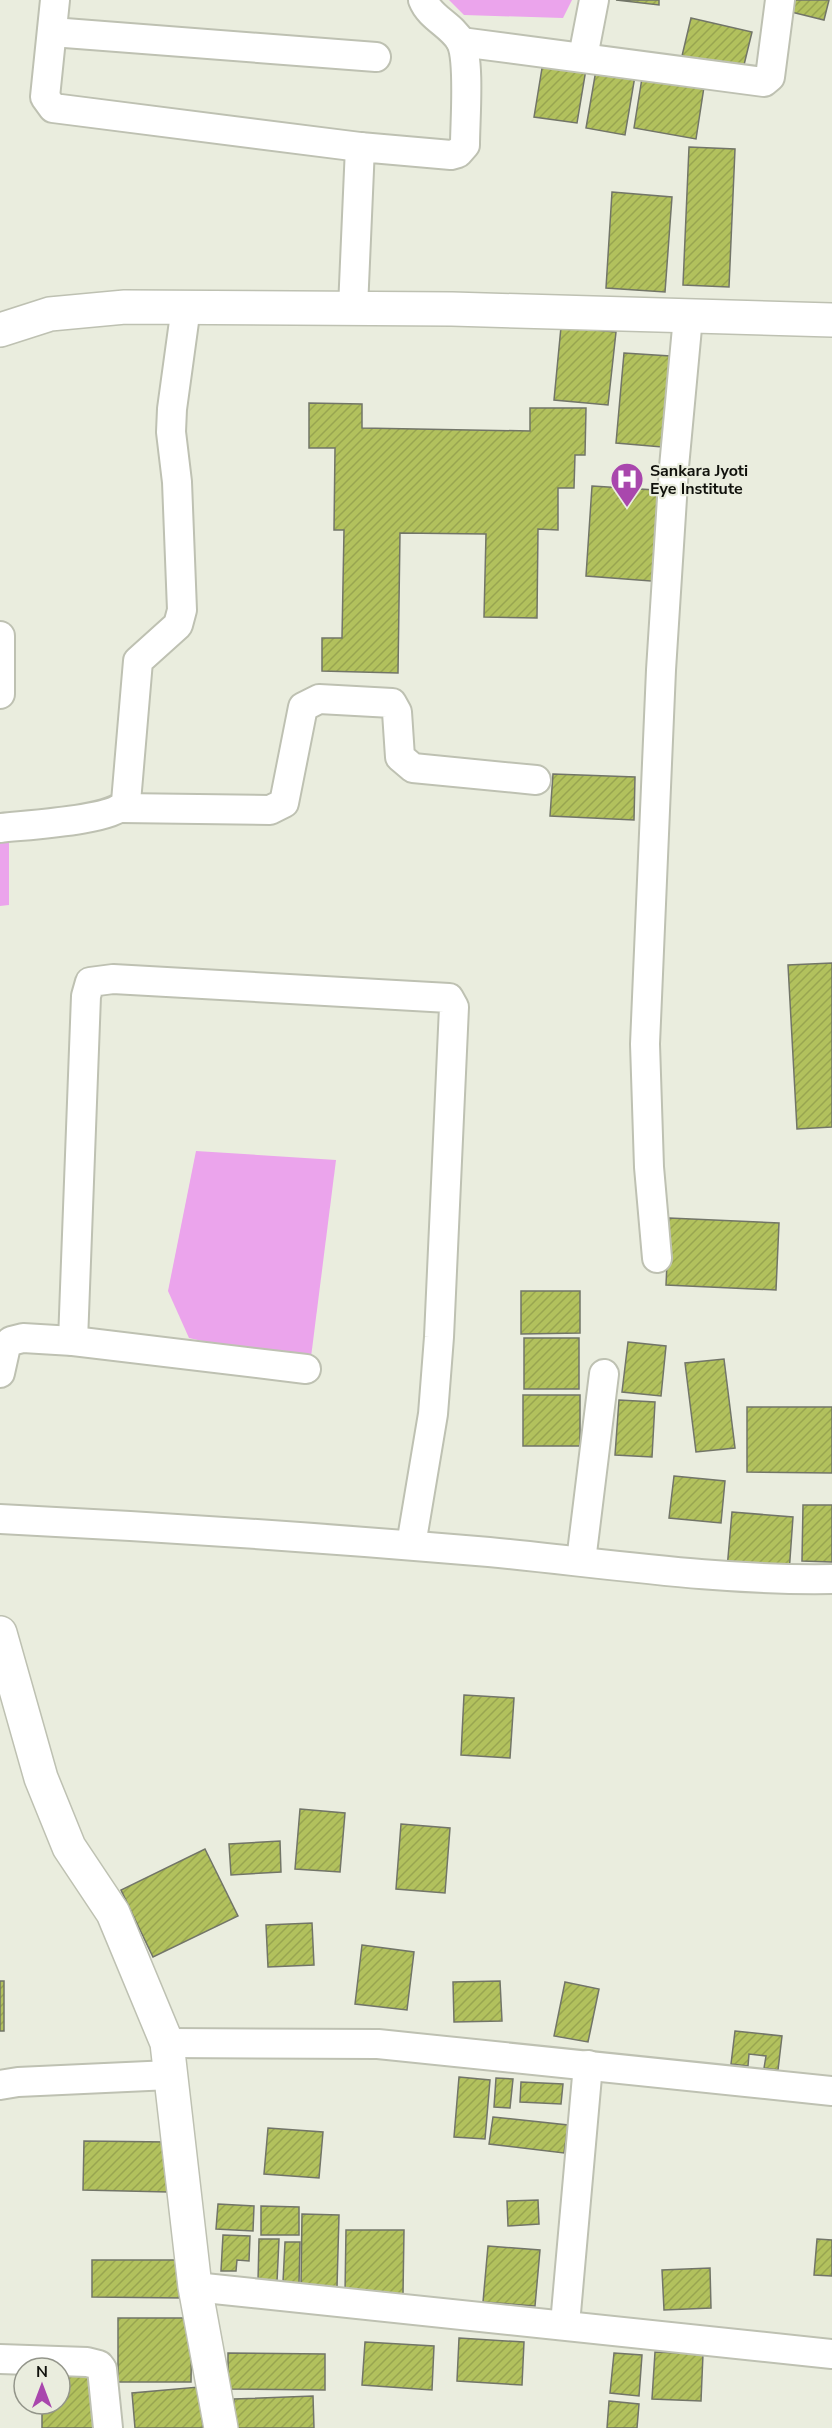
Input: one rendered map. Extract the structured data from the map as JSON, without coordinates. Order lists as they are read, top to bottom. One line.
{"places":{"hospital":["Sankara Jyoti Eye Institute"]},"north":"top"}
